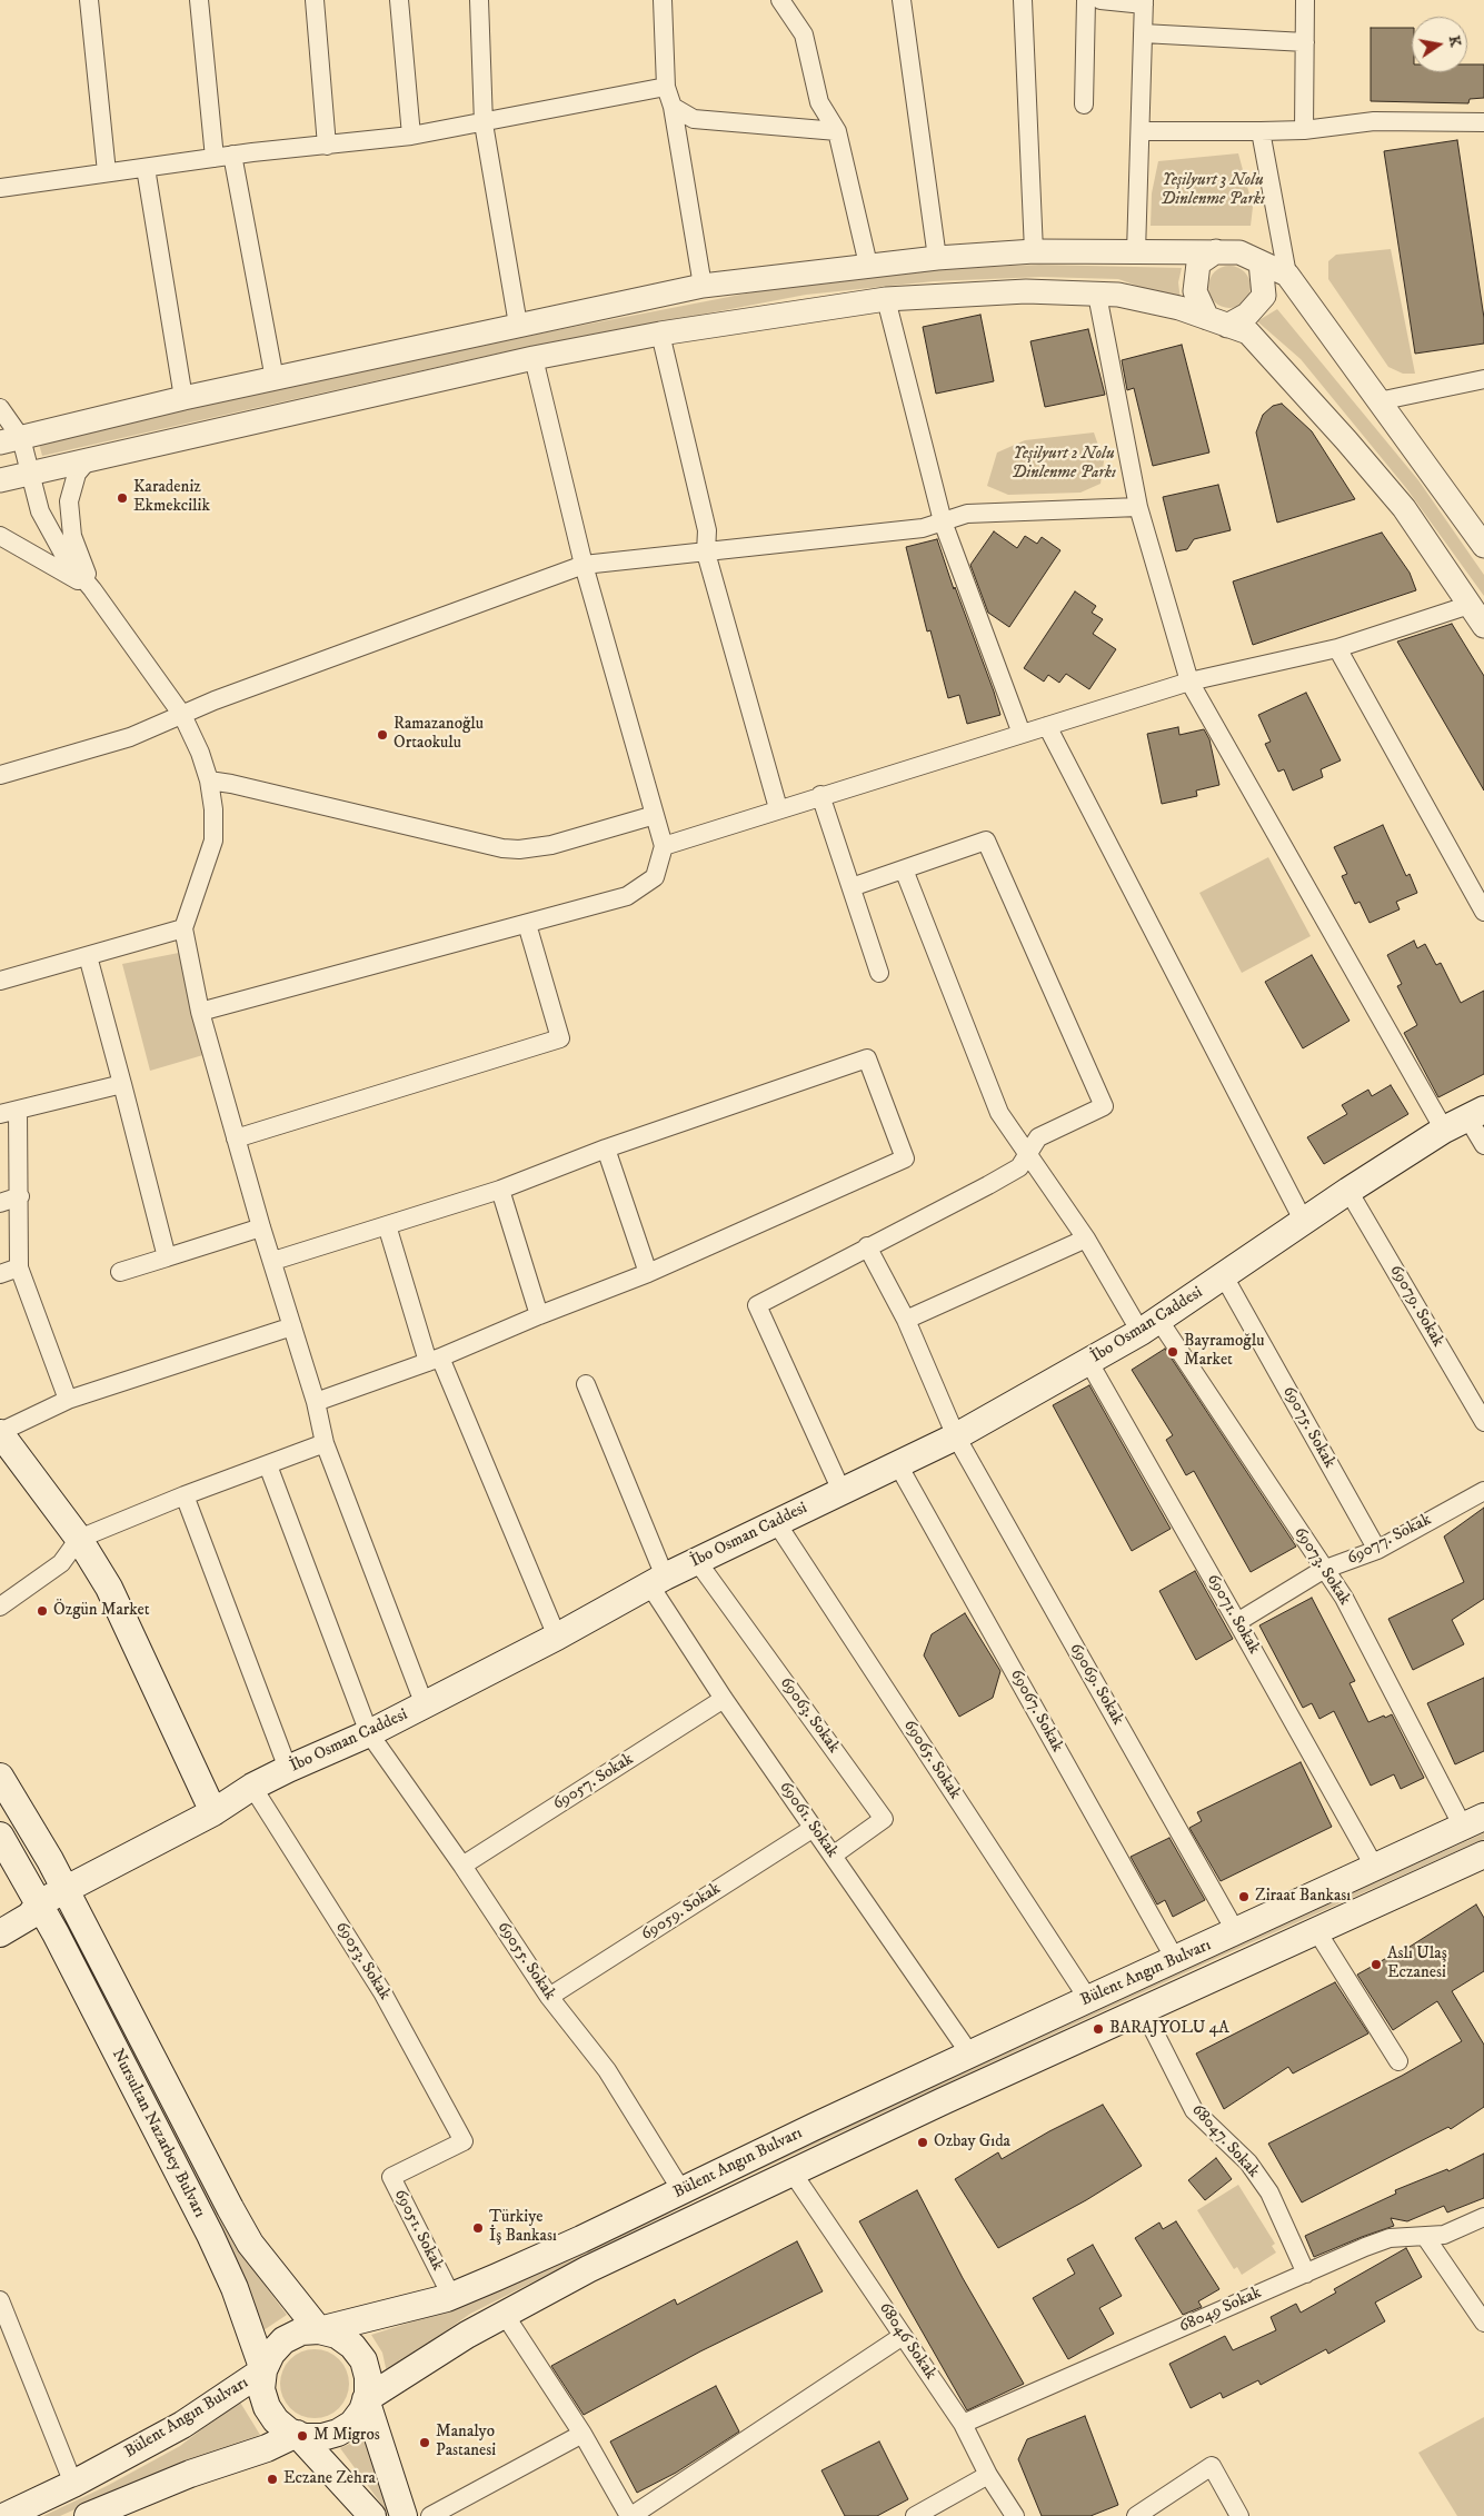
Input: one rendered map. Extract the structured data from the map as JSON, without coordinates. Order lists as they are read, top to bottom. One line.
{"streets":{"main road":["İbo Osman Caddesi","Bülent Angın Bulvarı","Nursultan Nazarbey Bulvarı"],"street":["69079. Sokak","69075. Sokak","69077. Sokak","69073. Sokak","69071. Sokak","69069. Sokak","69067. Sokak","69063. Sokak","69065. Sokak","69057. Sokak","69061. Sokak","69059. Sokak","69053. Sokak","69055. Sokak","68047. Sokak","69051. Sokak","68049 Sokak","68046 Sokak"]},"crossings":[["69079. Sokak","İbo Osman Caddesi"],["İbo Osman Caddesi","69075. Sokak"],["İbo Osman Caddesi","69073. Sokak"],["İbo Osman Caddesi","69071. Sokak"],["İbo Osman Caddesi","69069. Sokak"],["İbo Osman Caddesi","69067. Sokak"],["İbo Osman Caddesi","69063. Sokak"],["İbo Osman Caddesi","69065. Sokak"],["İbo Osman Caddesi","69061. Sokak"],["İbo Osman Caddesi","69053. Sokak"],["İbo Osman Caddesi","69055. Sokak"],["İbo Osman Caddesi","Nursultan Nazarbey Bulvarı"],["69075. Sokak","69077. Sokak"],["69077. Sokak","69073. Sokak"],["69077. Sokak","69071. Sokak"],["69073. Sokak","Bülent Angın Bulvarı"],["69071. Sokak","Bülent Angın Bulvarı"],["69069. Sokak","Bülent Angın Bulvarı"],["69067. Sokak","Bülent Angın Bulvarı"],["69063. Sokak","69061. Sokak"],["69065. Sokak","Bülent Angın Bulvarı"],["69057. Sokak","69061. Sokak"],["69057. Sokak","69055. Sokak"],["69061. Sokak","69059. Sokak"],["69061. Sokak","Bülent Angın Bulvarı"],["69059. Sokak","69055. Sokak"],["69053. Sokak","69051. Sokak"],["69055. Sokak","Bülent Angın Bulvarı"],["Bülent Angın Bulvarı","Nursultan Nazarbey Bulvarı"],["Bülent Angın Bulvarı","68047. Sokak"],["Bülent Angın Bulvarı","69051. Sokak"],["Bülent Angın Bulvarı","68046 Sokak"],["68047. Sokak","68049 Sokak"],["68049 Sokak","68046 Sokak"]],"parks":["Yeşilyurt 3 Nolu Dinlenme Parkı","Yeşilyurt 2 Nolu Dinlenme Parkı"],"places":["Karadeniz Ekmekcilik","Ramazanoğlu Ortaokulu","Bayramoğlu Market","Özgün Market","Ziraat Bankası","Aslı Ulaş Eczanesi","BARAJYOLU 4A","Ozbay Gıda","Türkiye İş Bankası","M Migros","Manalyo Pastanesi","Eczane Zehra"],"north":"right"}
